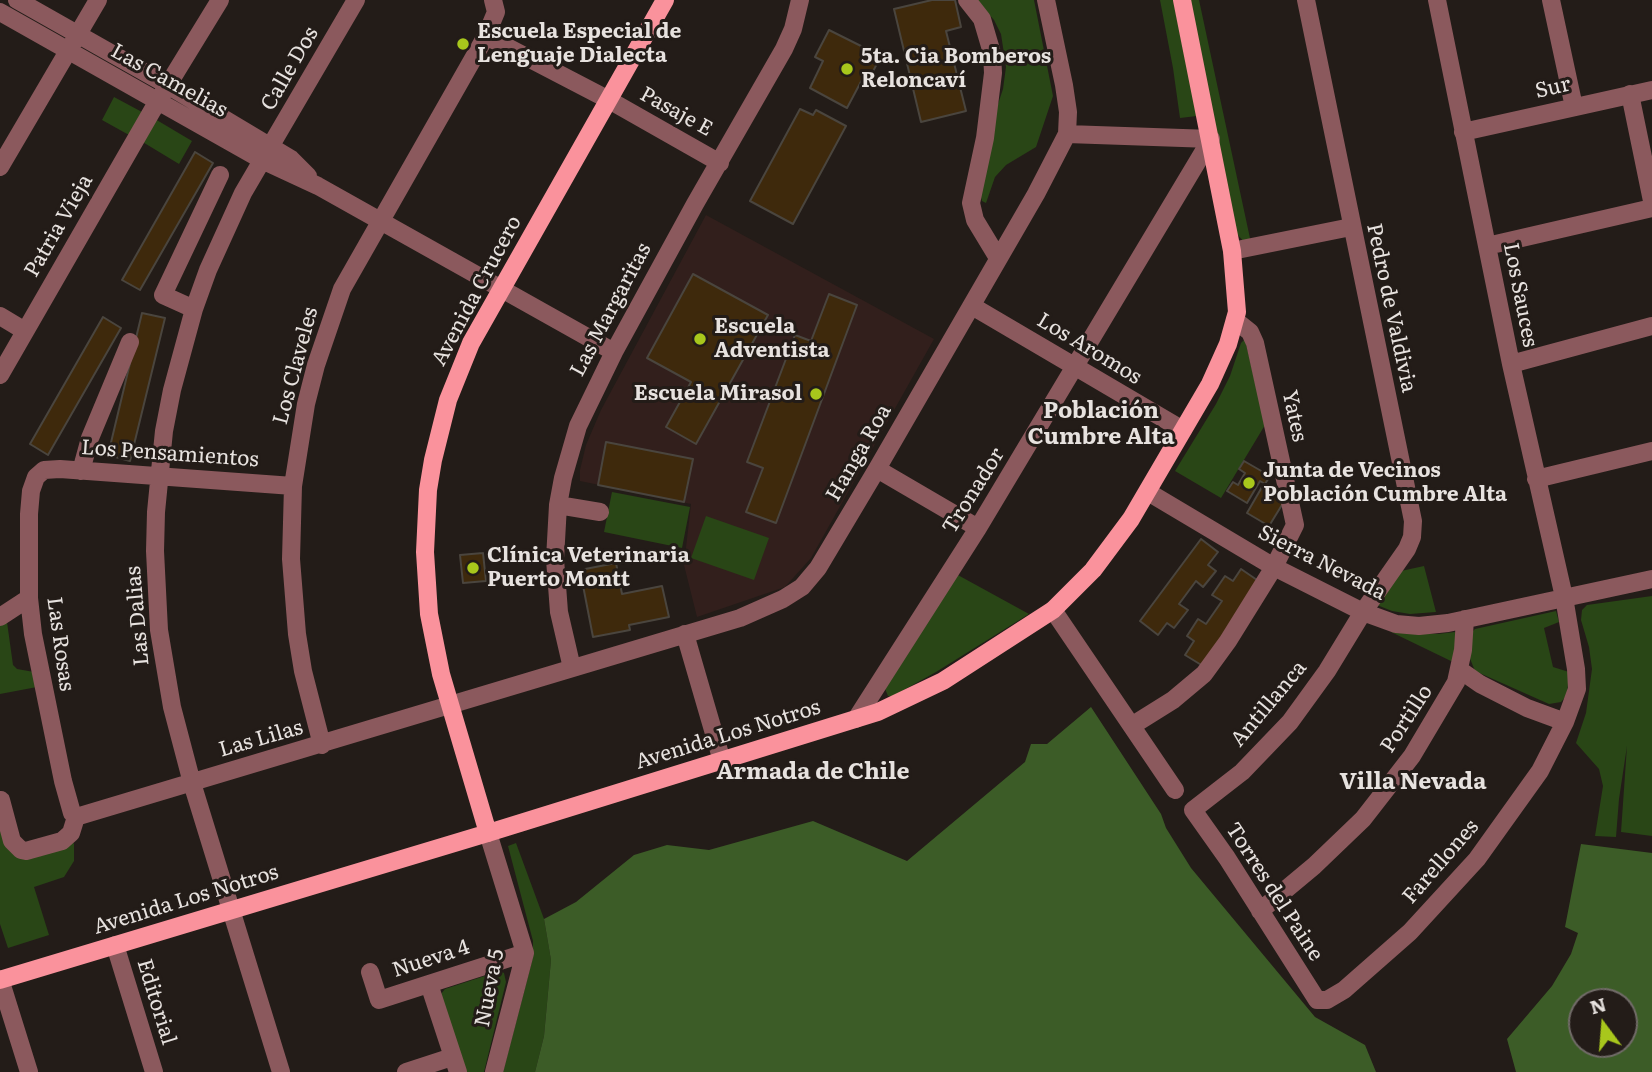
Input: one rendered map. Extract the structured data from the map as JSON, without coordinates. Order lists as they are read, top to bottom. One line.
{"streets":{"main road":["Avenida Crucero","Avenida Los Notros"],"street":["Calle Dos","Las Camelias","Sur","Pasaje E","Patria Vieja","Los Sauces","Pedro de Valdivia","Las Margaritas","Los Aromos","Los Claveles","Yates","Hanga Roa","Los Pensamientos","Tronador","Sierra Nevada","Las Dalias","Las Rosas","Antillanca","Portillo","Las Lilas","Farellones","Torres del Paine","Nueva 4","Nueva 5","Editorial"]},"crossings":[["Calle Dos","Las Camelias"],["Calle Dos","Las Dalias"],["Las Camelias","Patria Vieja"],["Las Camelias","Avenida Crucero"],["Las Camelias","Las Margaritas"],["Las Camelias","Los Claveles"],["Las Camelias","Las Dalias"],["Sur","Los Sauces"],["Pasaje E","Avenida Crucero"],["Pasaje E","Las Margaritas"],["Pasaje E","Los Claveles"],["Avenida Crucero","Hanga Roa"],["Avenida Crucero","Avenida Los Notros"],["Avenida Crucero","Las Lilas"],["Avenida Crucero","Nueva 5"],["Los Sauces","Sierra Nevada"],["Los Sauces","Farellones"],["Pedro de Valdivia","Sierra Nevada"],["Pedro de Valdivia","Antillanca"],["Las Margaritas","Hanga Roa"],["Los Aromos","Hanga Roa"],["Los Aromos","Tronador"],["Los Aromos","Avenida Los Notros"],["Los Claveles","Los Pensamientos"],["Los Claveles","Las Lilas"],["Yates","Sierra Nevada"],["Yates","Avenida Los Notros"],["Hanga Roa","Las Lilas"],["Los Pensamientos","Las Dalias"],["Los Pensamientos","Las Rosas"],["Tronador","Avenida Los Notros"],["Sierra Nevada","Antillanca"],["Sierra Nevada","Portillo"],["Sierra Nevada","Avenida Los Notros"],["Sierra Nevada","Farellones"],["Las Dalias","Avenida Los Notros"],["Las Dalias","Las Lilas"],["Las Rosas","Las Lilas"],["Antillanca","Torres del Paine"],["Portillo","Torres del Paine"],["Avenida Los Notros","Nueva 5"],["Avenida Los Notros","Editorial"],["Farellones","Torres del Paine"],["Nueva 4","Nueva 5"]],"districts":["Población Cumbre Alta","Armada de Chile","Villa Nevada"],"places":["Escuela Especial de Lenguaje Dialecta","5ta. Cia Bomberos Reloncaví","Escuela Adventista","Escuela Mirasol","Junta de Vecinos Población Cumbre Alta","Clínica Veterinaria Puerto Montt"],"north":"top"}
